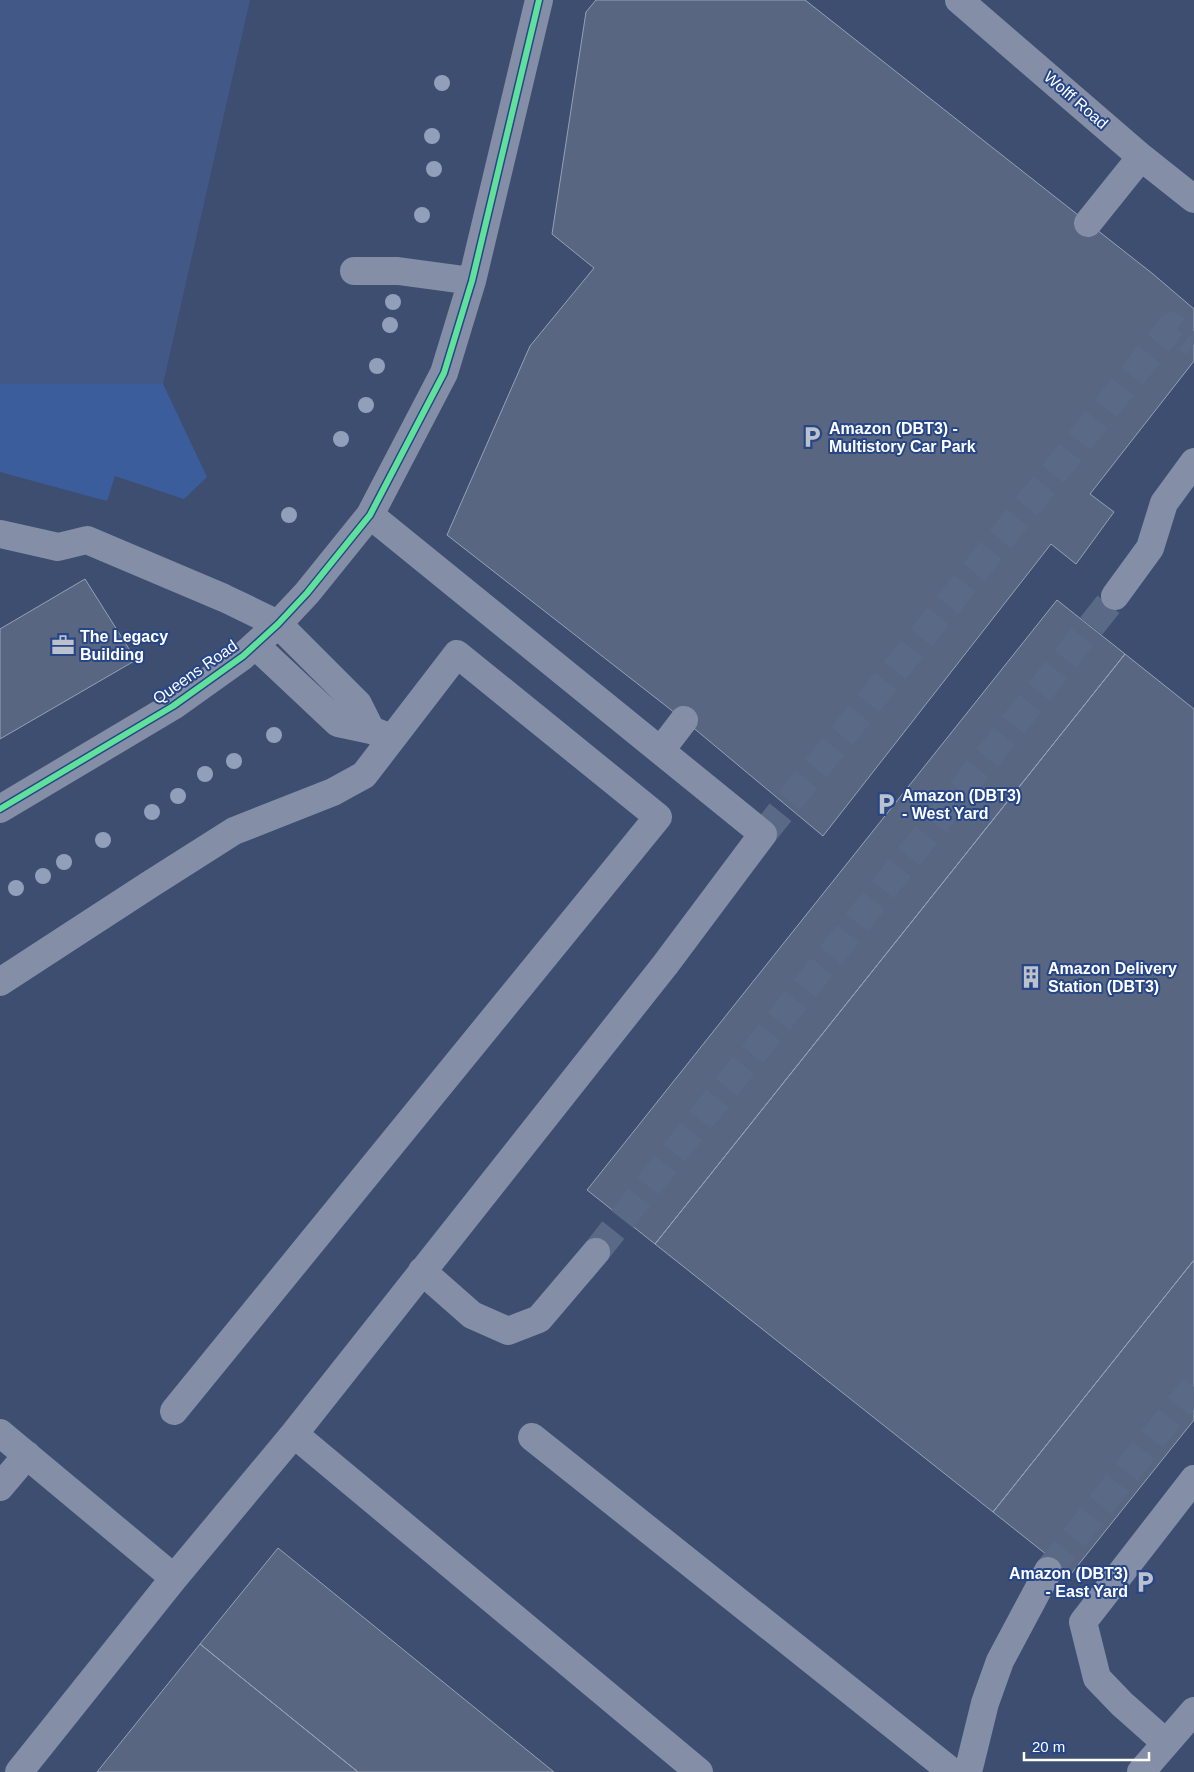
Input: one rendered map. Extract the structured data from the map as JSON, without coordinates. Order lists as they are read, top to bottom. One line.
{"streets":{"street":["Wolff Road","Queens Road"]},"places":{"parking":["Amazon (DBT3) - Multistory Car Park","Amazon (DBT3) - West Yard","Amazon (DBT3) - East Yard"],"office":["The Legacy Building"],"building":["Amazon Delivery Station (DBT3)"]},"scale_bar":"20 m"}
